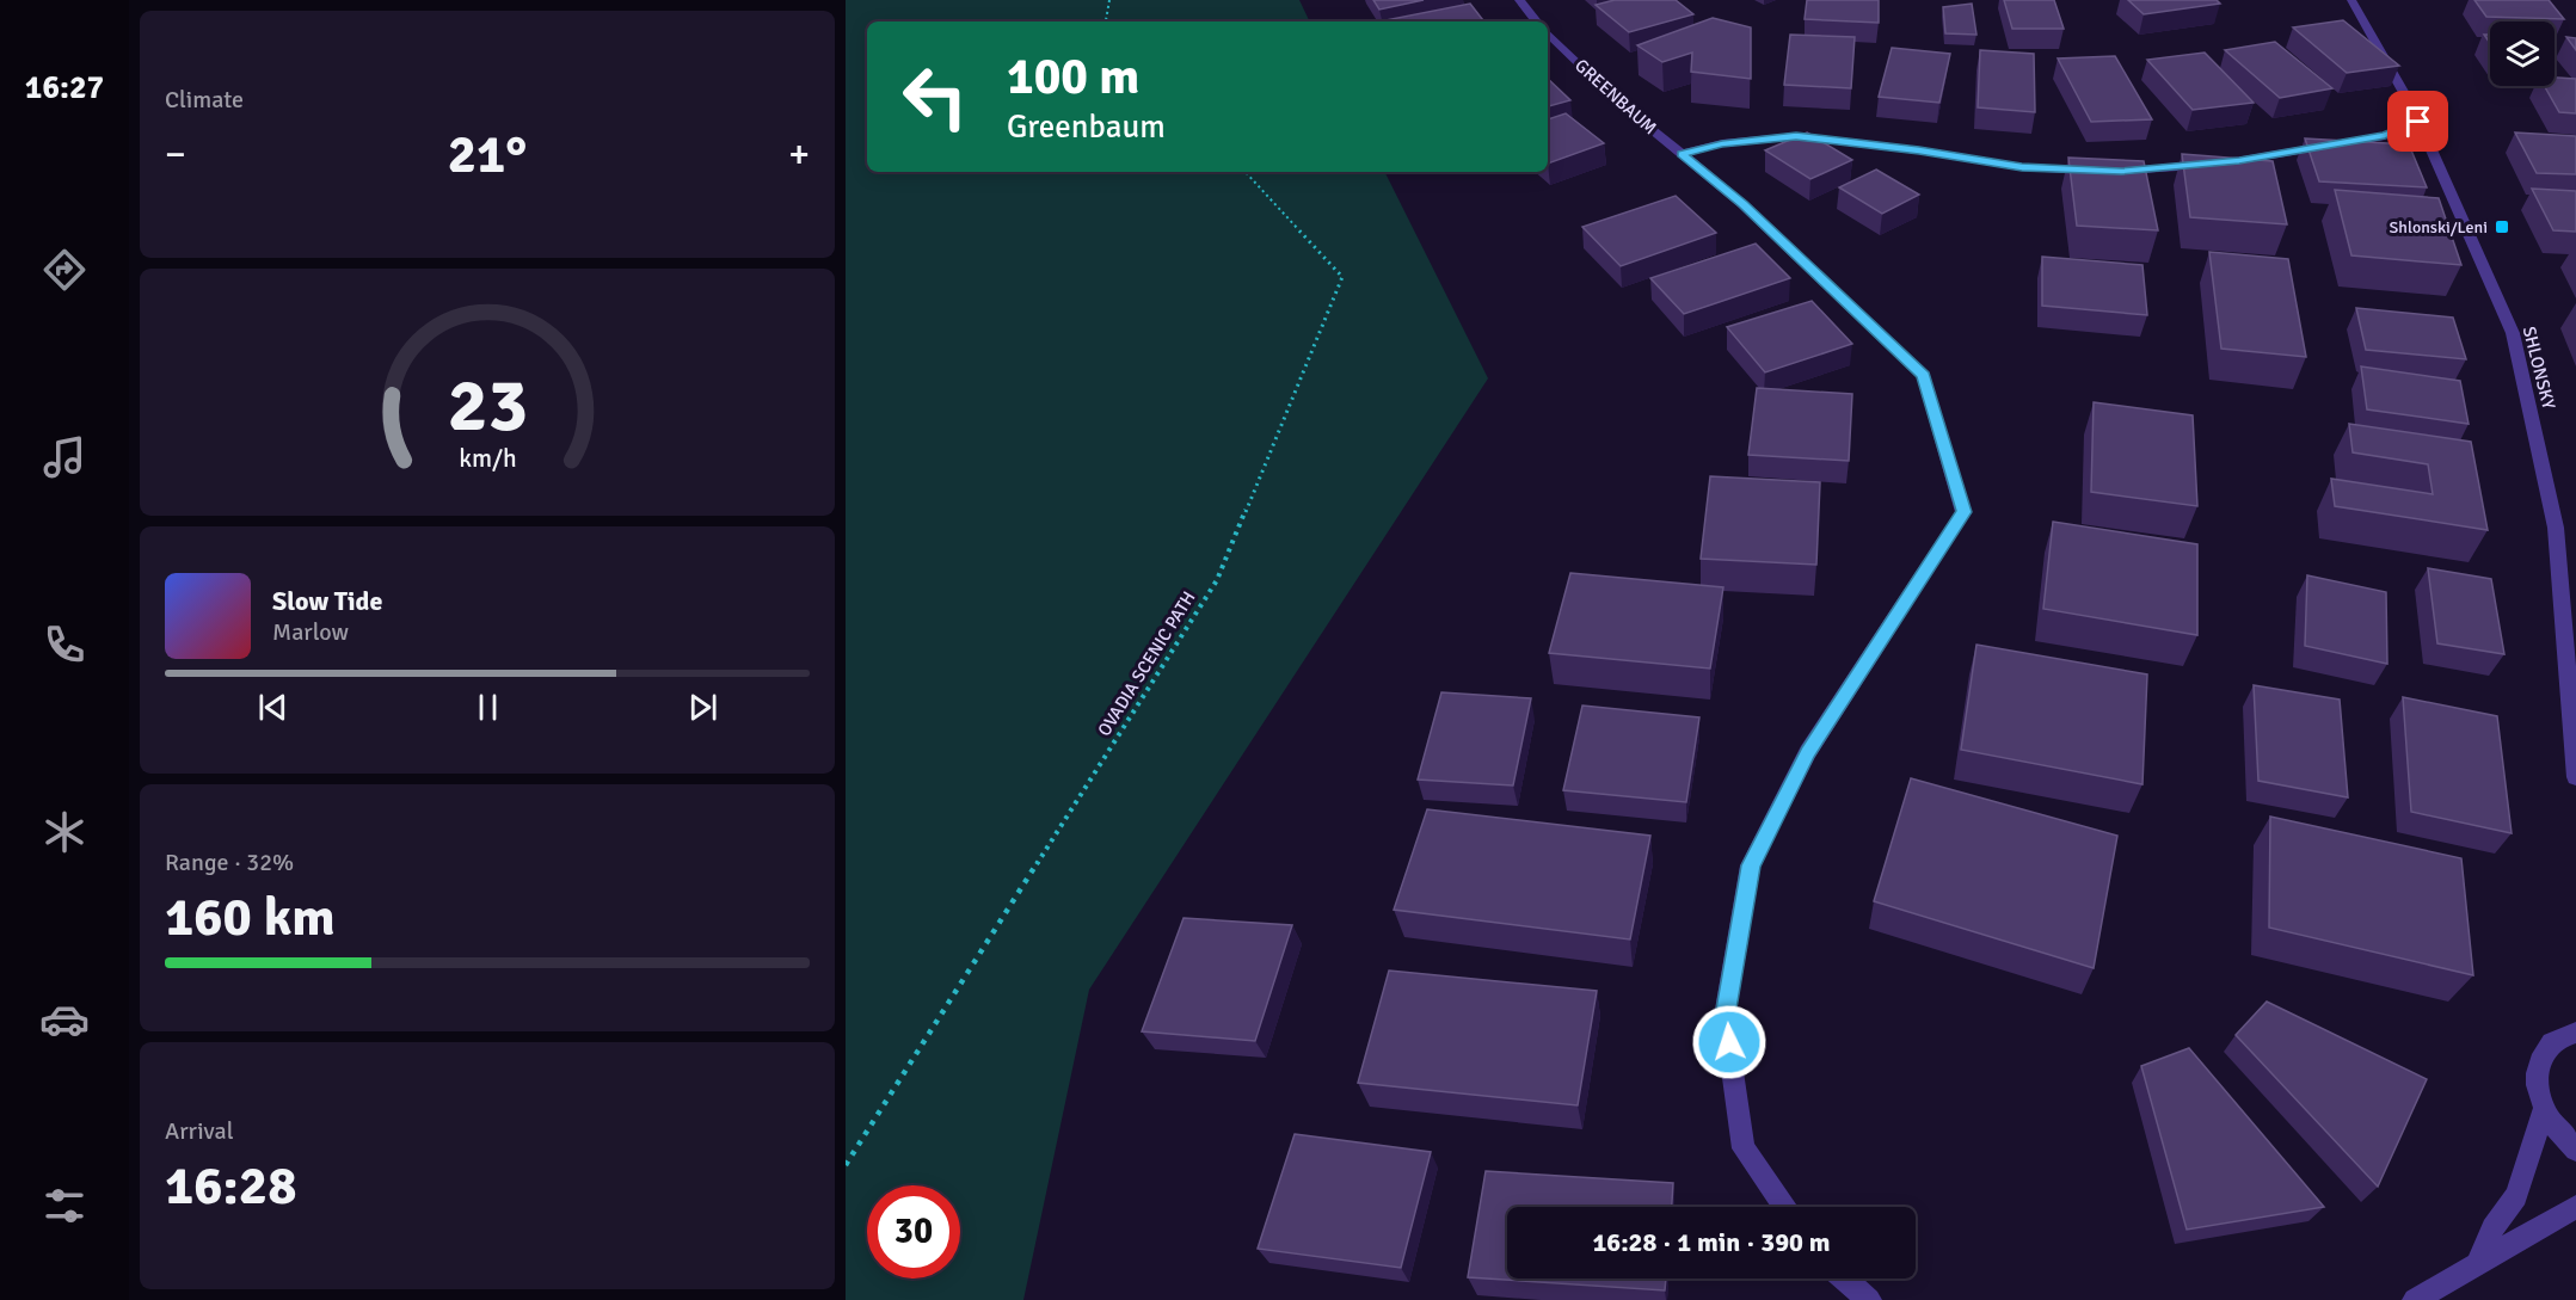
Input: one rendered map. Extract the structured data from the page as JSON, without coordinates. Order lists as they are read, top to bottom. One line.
{"streets":{"street":["GREENBAUM","SHLONSKY"],"path":["OVADIA SCENIC PATH"]},"places":{"transit":["Shlonski/Leni"]},"page":{"tabs":"16:27","tile":["Climate",["Range · 32%","160 km"],["Arrival","16:28"]],"turn":["100 m","Greenbaum"],"heat":["−","21°","+"],"song":["Slow Tide","Marlow"],"limit":"30","trip":"16:28 · 1 min · 390 m","gauge":["23","km/h"]}}
